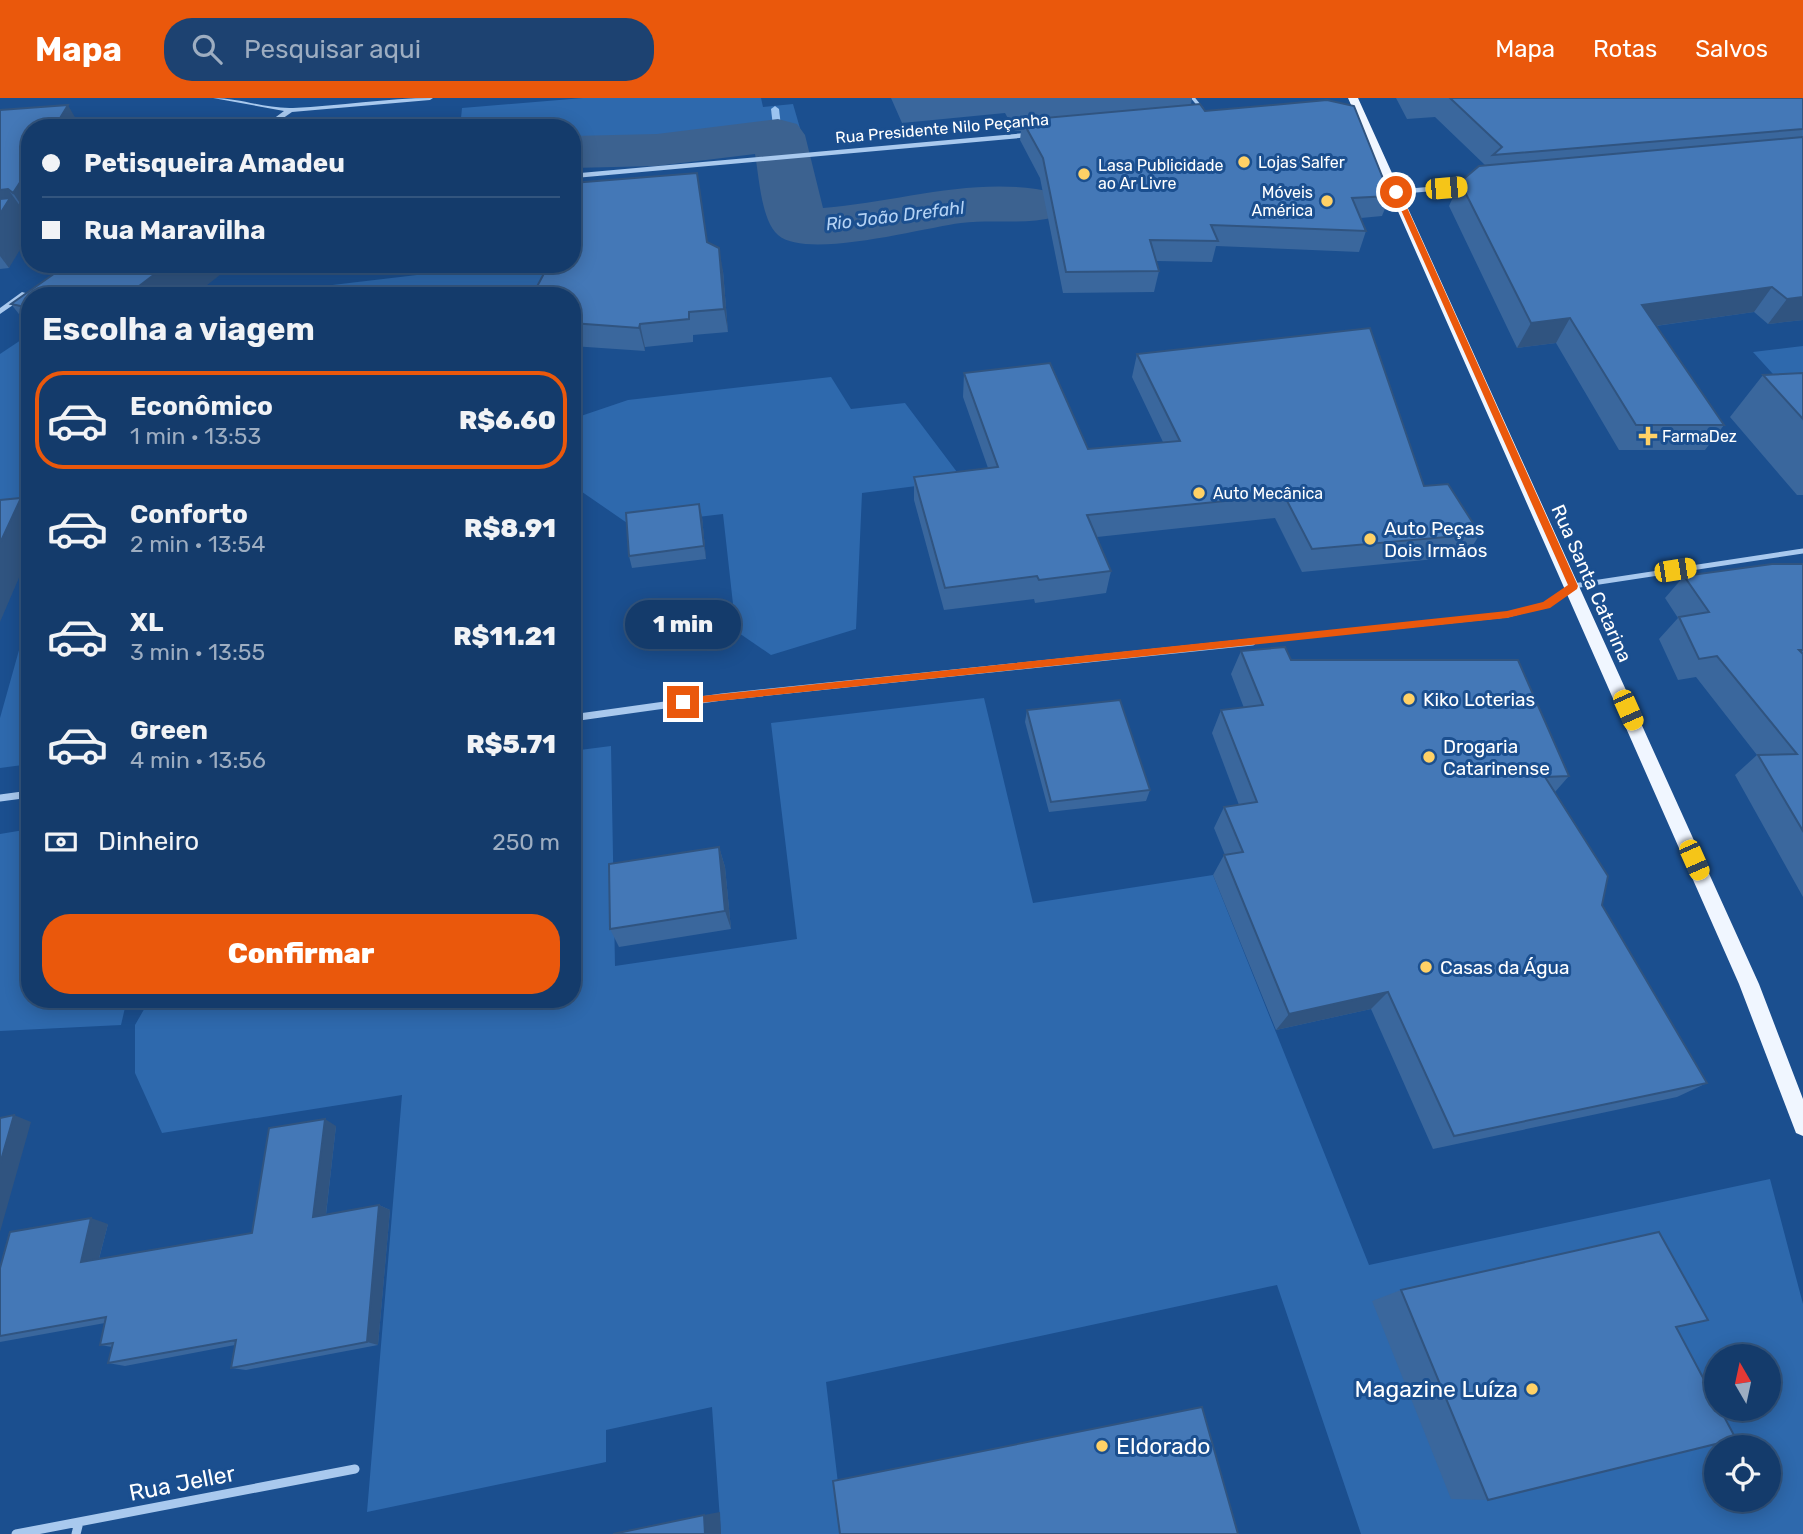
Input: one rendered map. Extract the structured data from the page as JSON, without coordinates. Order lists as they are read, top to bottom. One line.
{"streets":{"main road":["Rua Santa Catarina"],"street":["Rua Presidente Nilo Peçanha","Rua Jeller"]},"water":["Rio João Drefahl"],"places":{"other":["Lojas Salfer","Lasa Publicidade ao Ar Livre","Móveis América","Auto Mecânica","Auto Peças Dois Irmãos","Kiko Loterias","Drogaria Catarinense","Casas da Água","Magazine Luíza","Eldorado"],"health":["FarmaDez"]},"north":"top","page":{"header":"Mapa","search":"Pesquisar aqui","nav":["Mapa","Rotas","Salvos"],"banner":["Petisqueira Amadeu","Rua Maravilha"],"heading":"Escolha a viagem","list":[{"name":"Econômico","note":"1 min · 13:53","value":"R$6.60"},{"name":"Conforto","note":"2 min · 13:54","value":"R$8.91"},{"name":"XL","note":"3 min · 13:55","value":"R$11.21"},{"name":"Green","note":"4 min · 13:56","value":"R$5.71"}],"bubble":"1 min","pay":["Dinheiro","250 m"],"buttons":"Confirmar"}}
